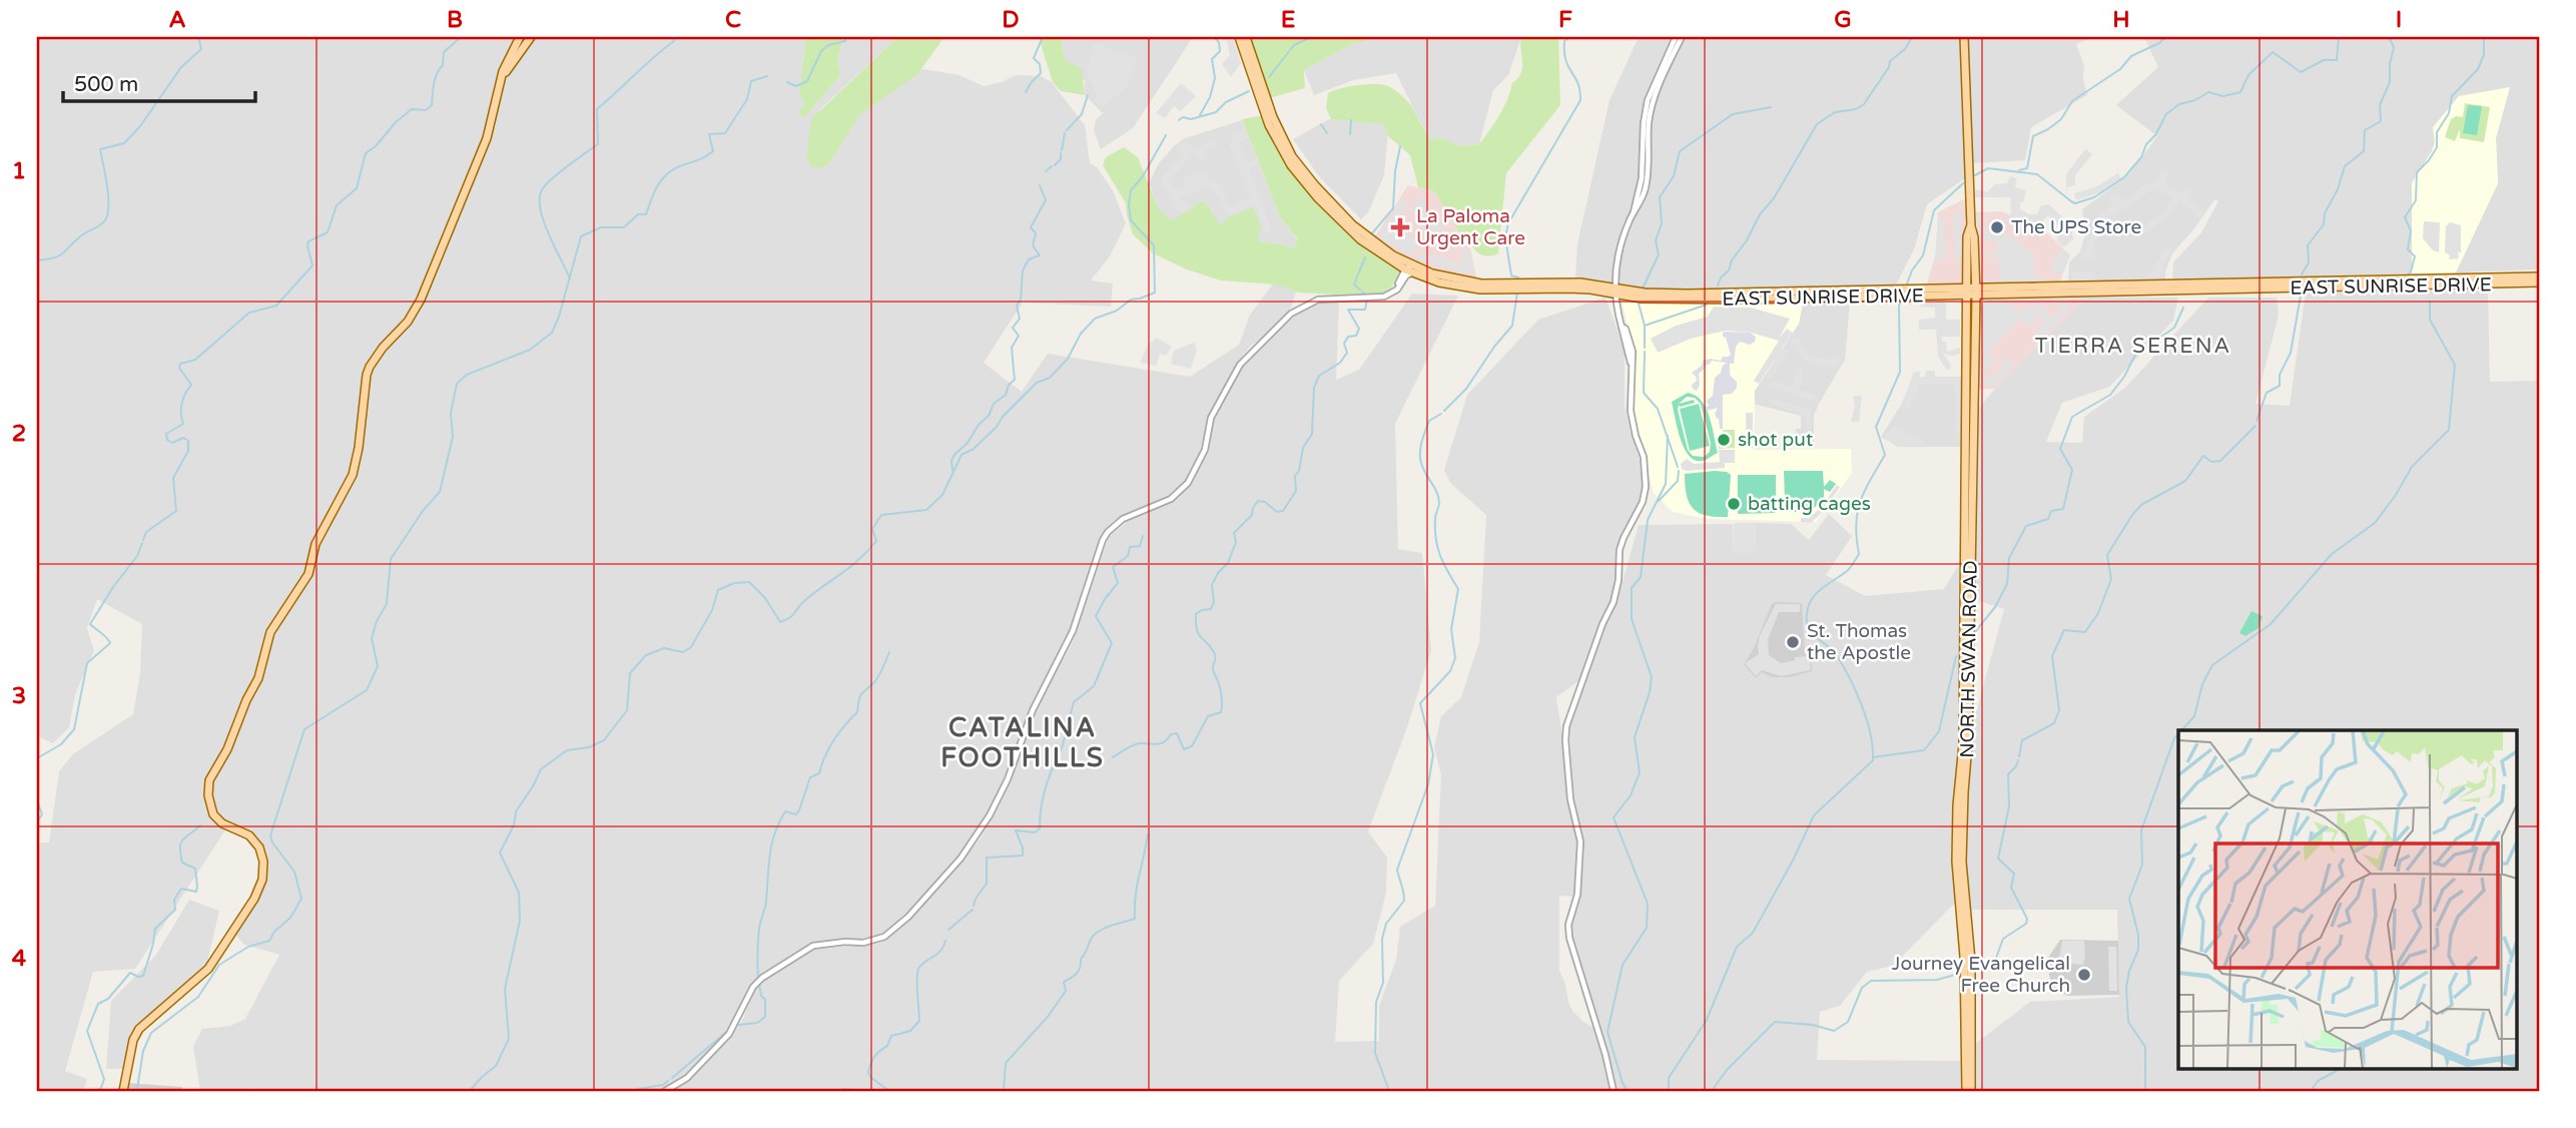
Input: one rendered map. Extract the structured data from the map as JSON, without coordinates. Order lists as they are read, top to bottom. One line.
{"streets":{"main road":["EAST SUNRISE DRIVE","NORTH SWAN ROAD"]},"crossings":[["EAST SUNRISE DRIVE","NORTH SWAN ROAD"]],"districts":["TIERRA SERENA","CATALINA FOOTHILLS"],"places":{"health":["La Paloma Urgent Care"],"other":["The UPS Store","shot put","batting cages","St. Thomas the Apostle","Journey Evangelical Free Church"]},"scale_bar":"500 m","grid":{"columns":["A","B","C","D","E","F","G","H","I"],"rows":["1","2","3","4"]}}
